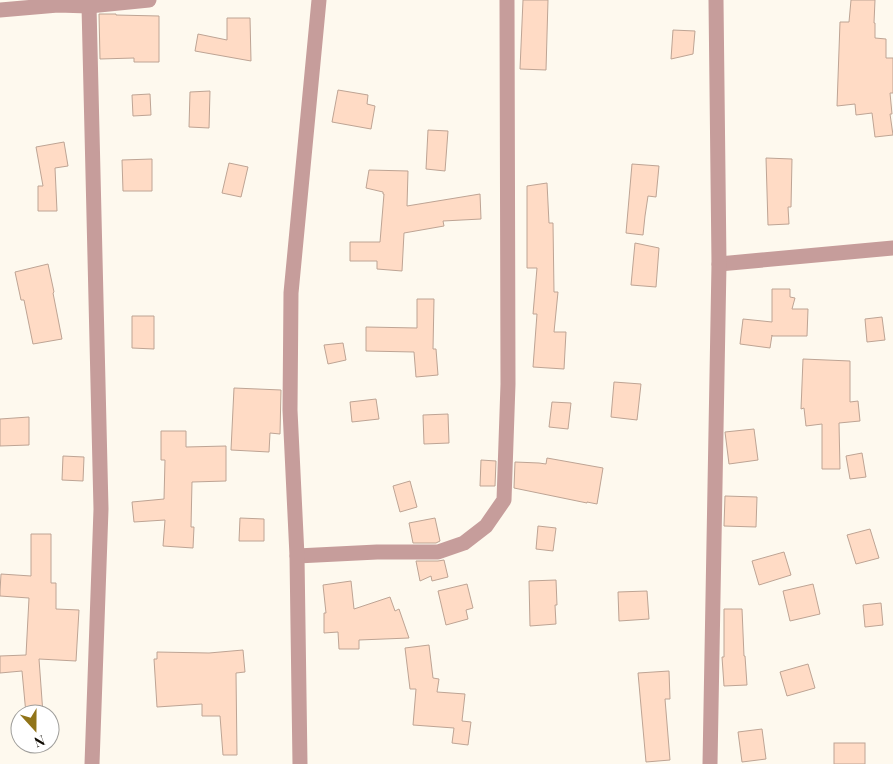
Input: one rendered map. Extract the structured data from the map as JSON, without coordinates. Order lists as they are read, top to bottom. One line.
{"north":"bottom"}
